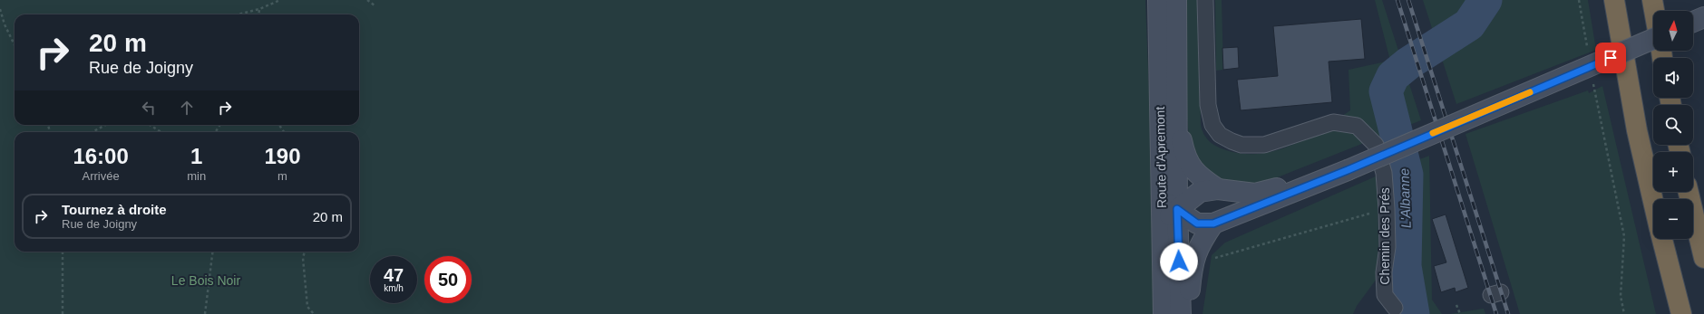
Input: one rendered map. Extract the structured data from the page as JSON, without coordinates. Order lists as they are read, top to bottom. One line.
{"streets":{"main road":["Route d'Apremont"],"street":["Chemin des Prés"]},"water":["L'Albanne"],"parks":["Le Bois Noir"],"north":"top","page":{"map_buttons":["+","−"],"turn":["20 m","Rue de Joigny"],"eta":["16:00","Arrivée","1","min","190","m"],"list":[{"name":"Tournez à droite","note":"Rue de Joigny","value":"20 m"}],"speed":"47 km/h","limit":"50"}}
